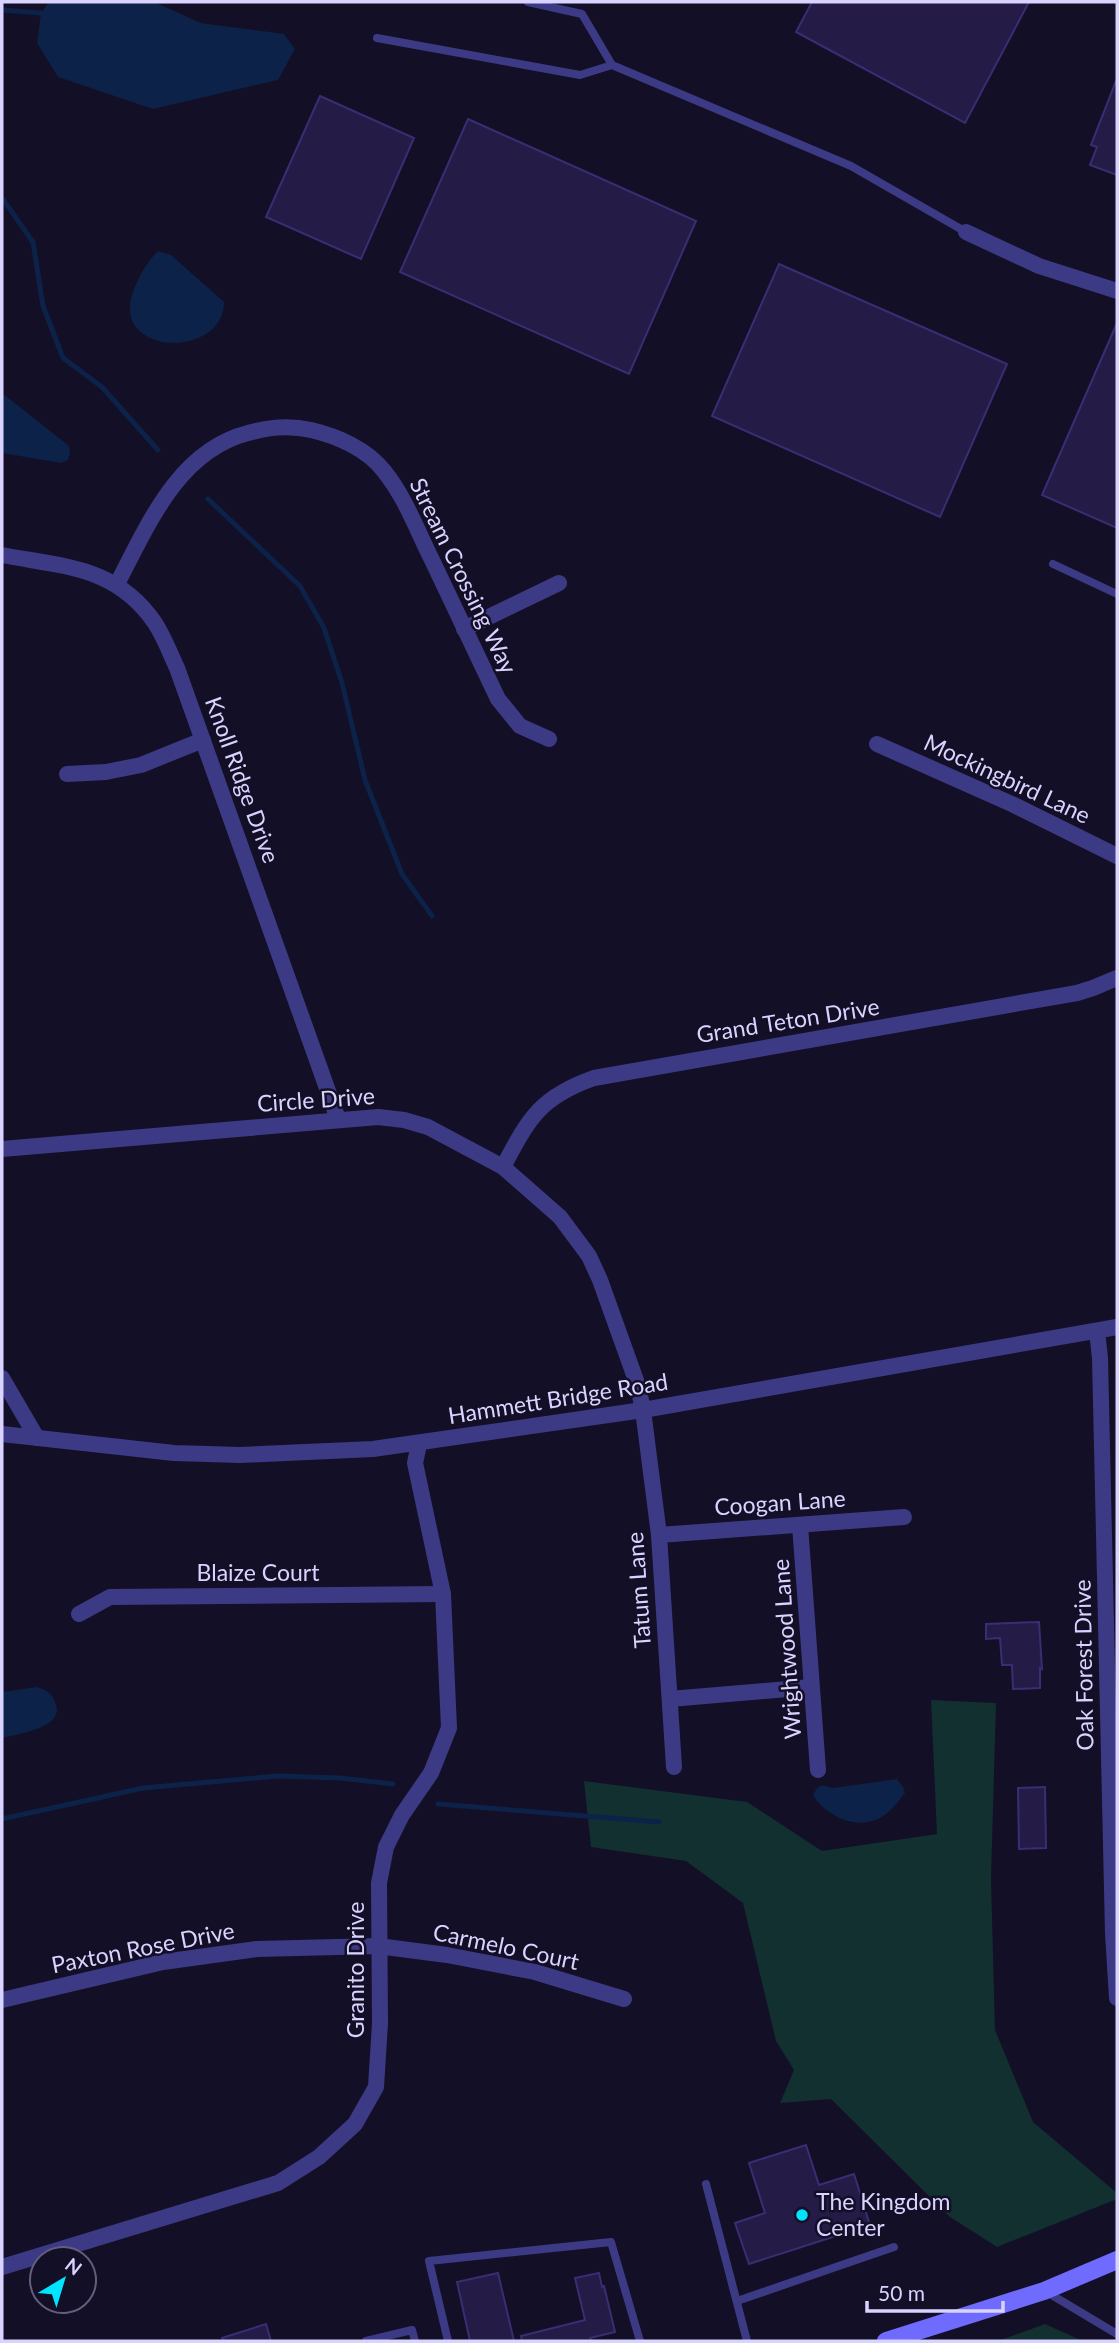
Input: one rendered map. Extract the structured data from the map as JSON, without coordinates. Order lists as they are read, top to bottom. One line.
{"streets":{"street":["Stream Crossing Way","Mockingbird Lane","Knoll Ridge Drive","Grand Teton Drive","Circle Drive","Hammett Bridge Road","Coogan Lane","Blaize Court","Tatum Lane","Wrightwood Lane","Oak Forest Drive","Carmelo Court","Paxton Rose Drive","Granito Drive"]},"crossings":[["Stream Crossing Way","Knoll Ridge Drive"],["Knoll Ridge Drive","Circle Drive"],["Grand Teton Drive","Circle Drive"],["Circle Drive","Hammett Bridge Road"],["Circle Drive","Tatum Lane"],["Hammett Bridge Road","Tatum Lane"],["Hammett Bridge Road","Oak Forest Drive"],["Hammett Bridge Road","Granito Drive"],["Coogan Lane","Tatum Lane"],["Coogan Lane","Wrightwood Lane"],["Blaize Court","Granito Drive"],["Carmelo Court","Paxton Rose Drive"],["Carmelo Court","Granito Drive"],["Paxton Rose Drive","Granito Drive"]],"places":["The Kingdom Center"],"scale_bar":"50 m","north":"top right"}
